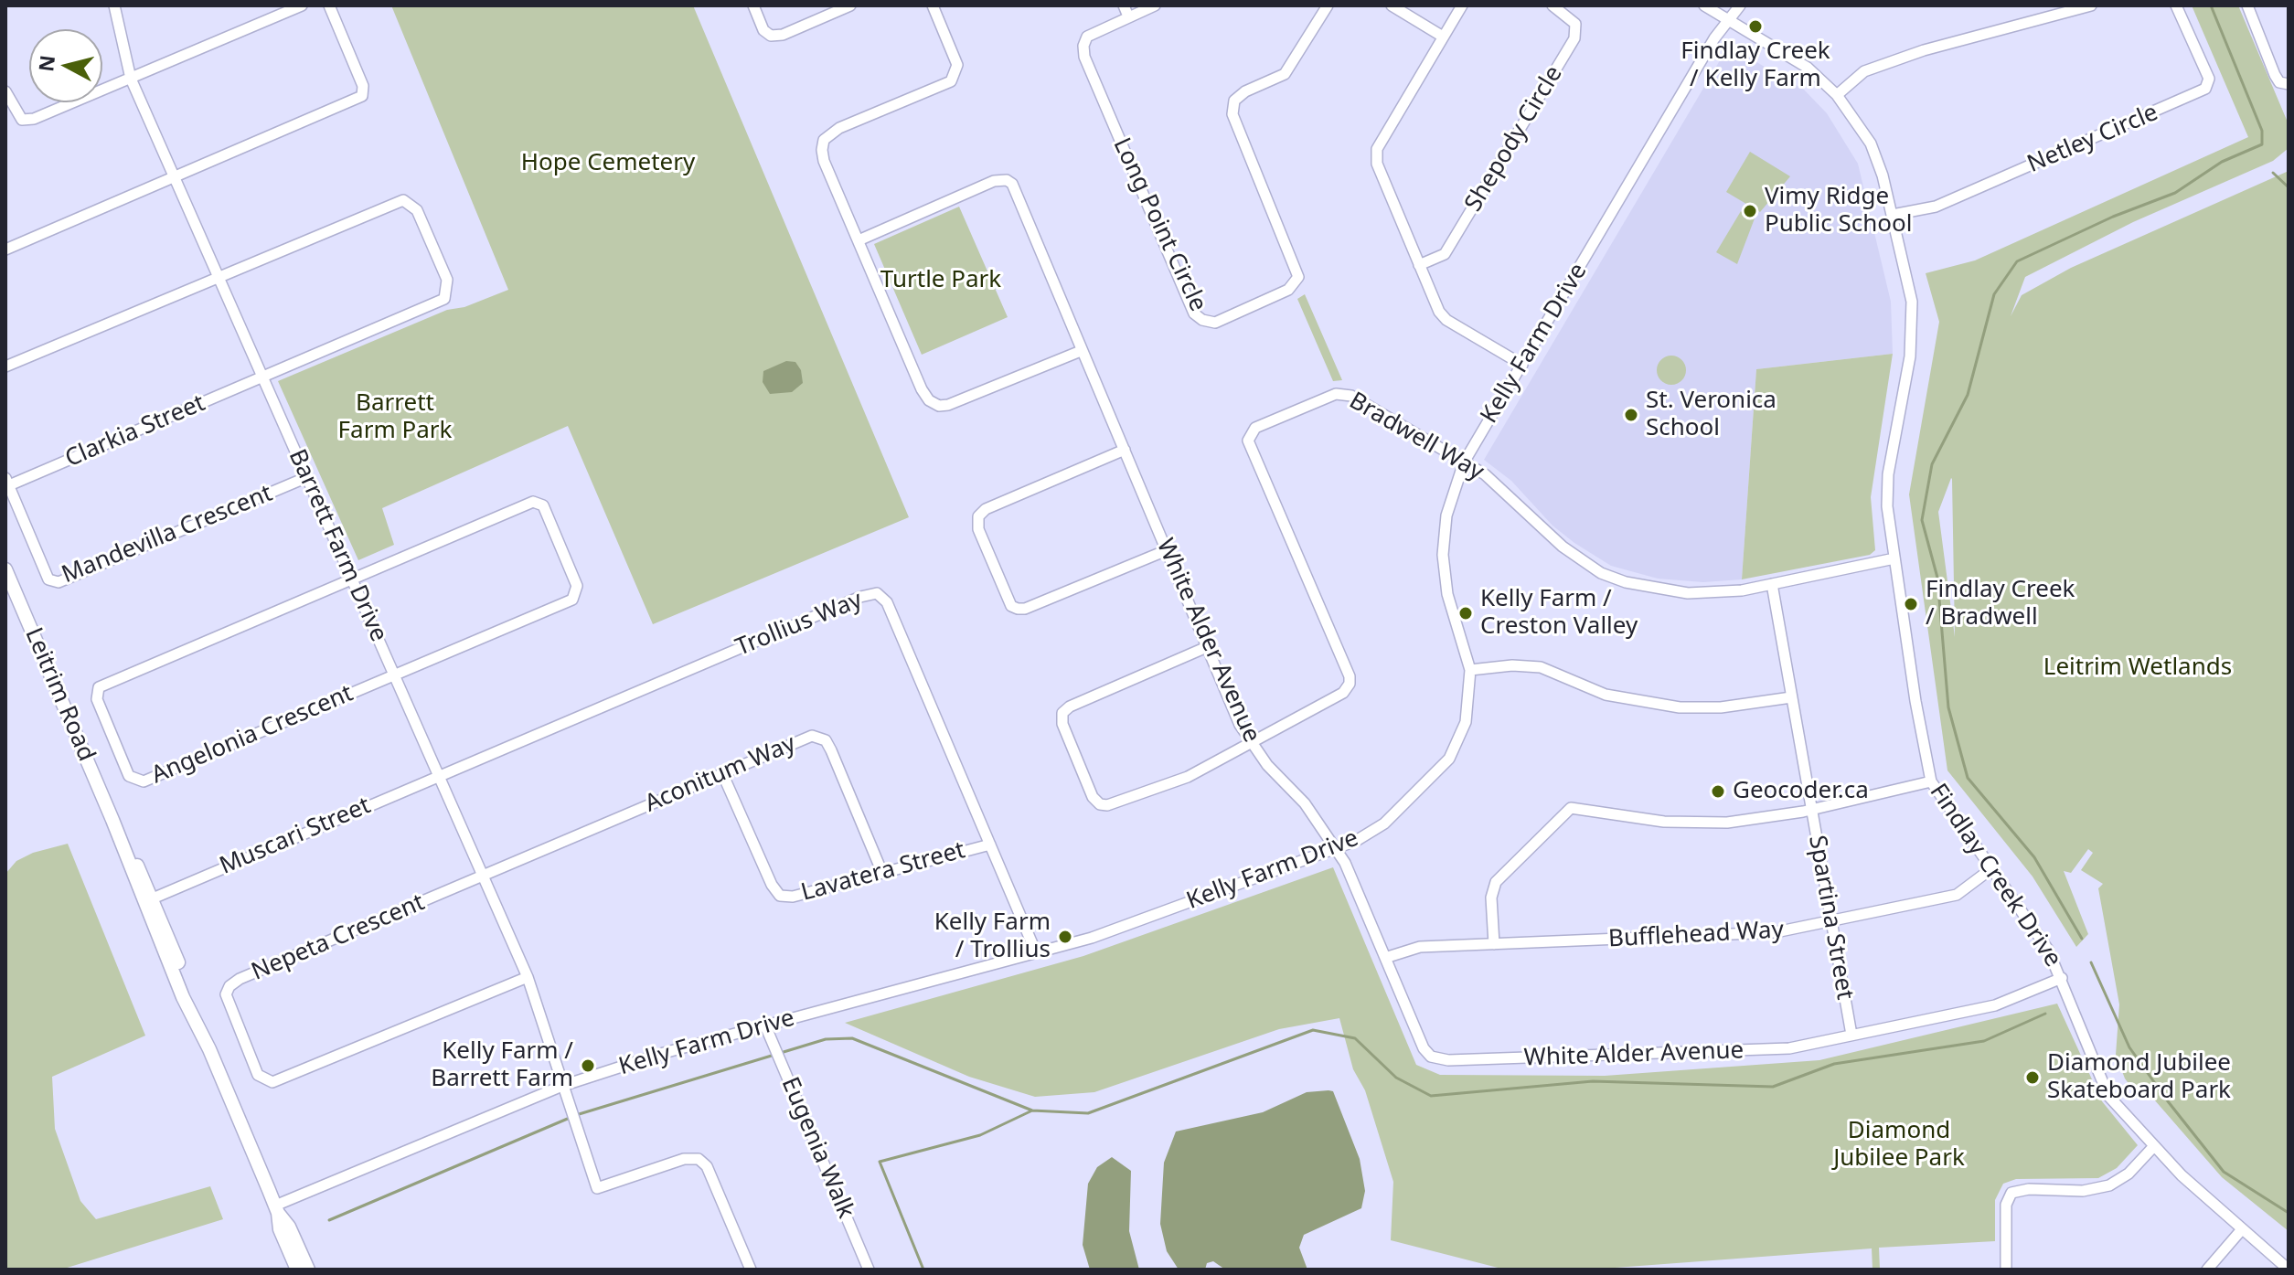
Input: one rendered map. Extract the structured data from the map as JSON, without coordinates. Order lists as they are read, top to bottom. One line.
{"streets":{"main road":["Leitrim Road"],"street":["Shepody Circle","Netley Circle","Long Point Circle","Kelly Farm Drive","Clarkia Street","Bradwell Way","Mandevilla Crescent","Barrett Farm Drive","Trollius Way","White Alder Avenue","Angelonia Crescent","Aconitum Way","Muscari Street","Lavatera Street","Findlay Creek Drive","Spartina Street","Bufflehead Way","Nepeta Crescent","Eugenia Walk"]},"crossings":[["Netley Circle","Findlay Creek Drive"],["Kelly Farm Drive","Bradwell Way"],["Kelly Farm Drive","Barrett Farm Drive"],["Kelly Farm Drive","Trollius Way"],["Kelly Farm Drive","White Alder Avenue"],["Kelly Farm Drive","Leitrim Road"],["Kelly Farm Drive","Findlay Creek Drive"],["Kelly Farm Drive","Eugenia Walk"],["Clarkia Street","Mandevilla Crescent"],["Clarkia Street","Barrett Farm Drive"],["Bradwell Way","White Alder Avenue"],["Bradwell Way","Findlay Creek Drive"],["Bradwell Way","Spartina Street"],["Mandevilla Crescent","Barrett Farm Drive"],["Barrett Farm Drive","Trollius Way"],["Barrett Farm Drive","Angelonia Crescent"],["Barrett Farm Drive","Aconitum Way"],["Barrett Farm Drive","Muscari Street"],["Barrett Farm Drive","Nepeta Crescent"],["Trollius Way","Muscari Street"],["Trollius Way","Lavatera Street"],["White Alder Avenue","Findlay Creek Drive"],["White Alder Avenue","Spartina Street"],["White Alder Avenue","Bufflehead Way"],["Leitrim Road","Muscari Street"],["Aconitum Way","Lavatera Street"],["Aconitum Way","Nepeta Crescent"],["Findlay Creek Drive","Bufflehead Way"],["Spartina Street","Bufflehead Way"]],"parks":["Hope Cemetery","Turtle Park","Barrett Farm Park","Leitrim Wetlands","Diamond Jubilee Park"],"places":["Findlay Creek / Kelly Farm","Vimy Ridge Public School","St. Veronica School","Findlay Creek / Bradwell","Kelly Farm / Creston Valley","Geocoder.ca","Kelly Farm / Trollius","Kelly Farm / Barrett Farm","Diamond Jubilee Skateboard Park"],"north":"left"}
